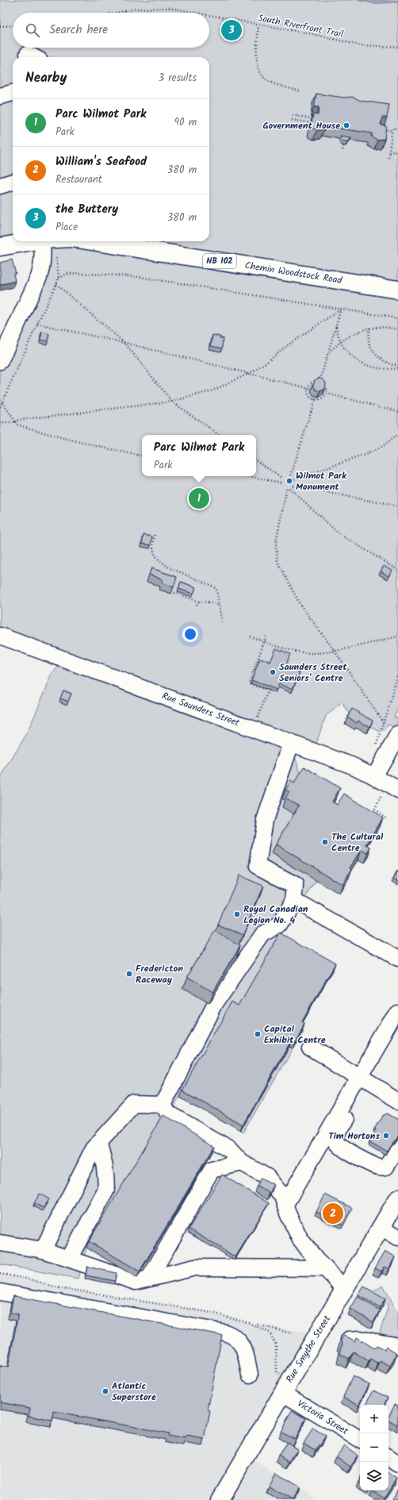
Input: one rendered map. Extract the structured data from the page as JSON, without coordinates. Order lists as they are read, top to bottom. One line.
{"streets":{"main road":["NB 102","Chemin Woodstock Road","Rue Smythe Street"],"street":["Rue Saunders Street","Victoria Street"],"path":["South Riverfront Trail"]},"crossings":[["Rue Smythe Street","Victoria Street"]],"places":["Government House","Wilmot Park Monument","Saunders Street Seniors' Centre","The Cultural Centre","Royal Canadian Legion No. 4","Fredericton Raceway","Capital Exhibit Centre","Tim Hortons","Atlantic Superstore"],"page":{"search":"Search here","pins":["3","1","2"],"heading":["Nearby","3 results"],"list":[{"mark":"1","name":"Parc Wilmot Park","note":"Park","value":"90 m"},{"mark":"2","name":"William's Seafood","note":"Restaurant","value":"380 m"},{"mark":"3","name":"the Buttery","note":"Place","value":"380 m"}],"popup":["Parc Wilmot Park","Park"],"map_buttons":["+","−"]}}
